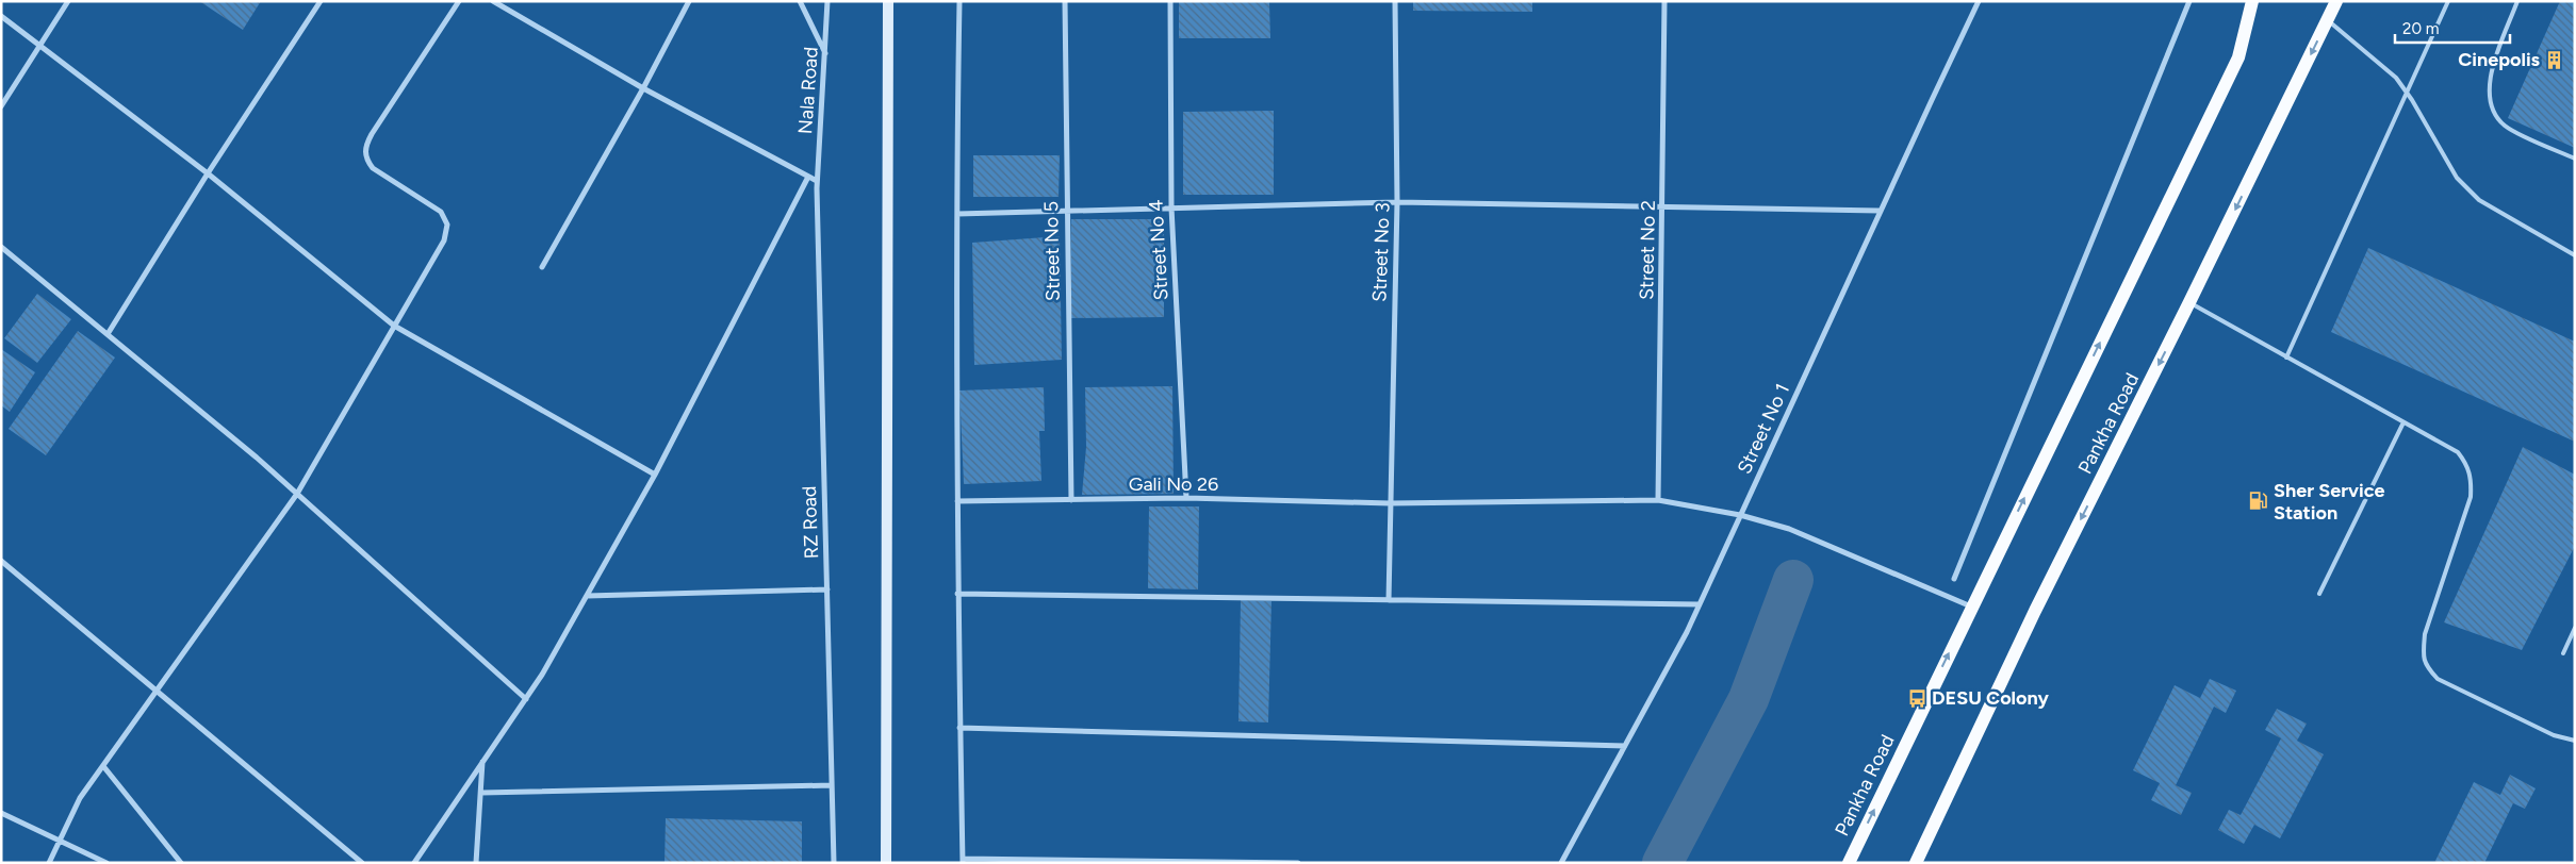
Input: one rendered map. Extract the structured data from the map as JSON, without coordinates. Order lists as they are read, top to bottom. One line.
{"streets":{"main road":["Pankha Road"],"street":["Nala Road","Street No 4","Street No 2","Street No 5","Street No 3","Street No 1","Gali No 26","RZ Road"]},"crossings":[["Nala Road","RZ Road"],["Street No 4","Gali No 26"],["Street No 5","Gali No 26"],["Street No 3","Gali No 26"]],"places":{"building":["Cinepolis"],"fuel station":["Sher Service Station"],"bus stop":["DESU Colony"]},"scale_bar":"20 m"}
